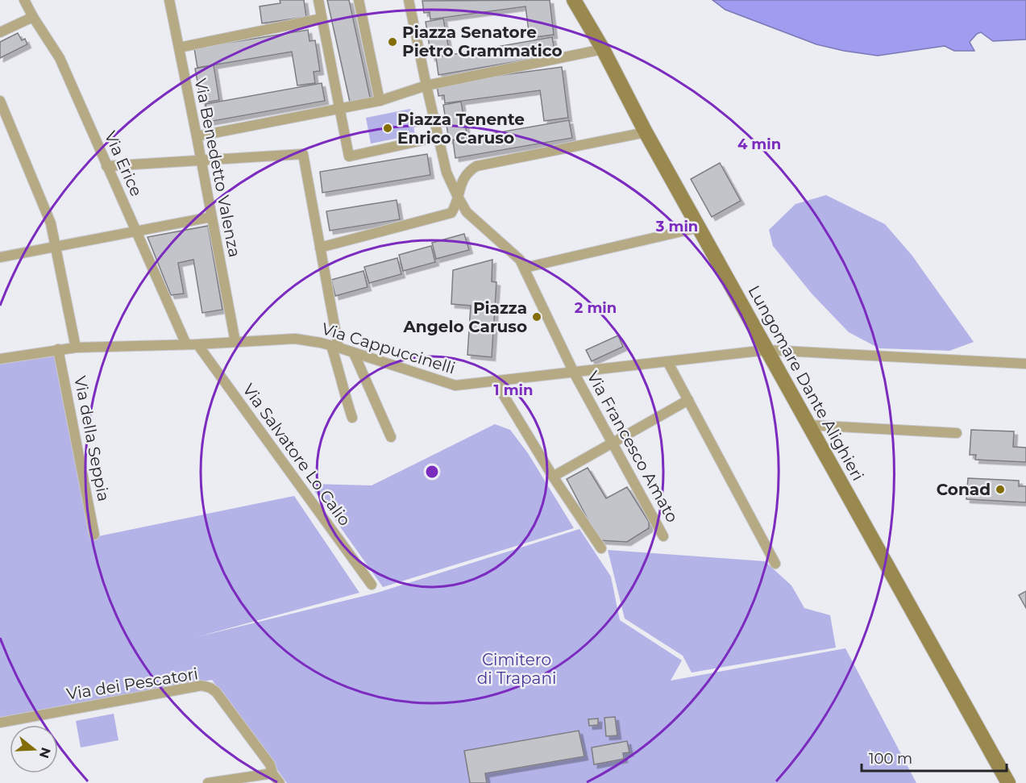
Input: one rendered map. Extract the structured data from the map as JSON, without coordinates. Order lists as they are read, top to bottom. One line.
{"streets":{"main road":["Lungomare Dante Alighieri"],"street":["Via Erice","Via Benedetto Valenza","Via Cappuccinelli","Via della Seppia","Via Francesco Amato","Via Salvatore Lo Calio","Via dei Pescatori"]},"crossings":[["Via Erice","Via Cappuccinelli"],["Via Benedetto Valenza","Via Cappuccinelli"],["Via Cappuccinelli","Lungomare Dante Alighieri"],["Via Cappuccinelli","Via della Seppia"],["Via Cappuccinelli","Via Francesco Amato"],["Via Cappuccinelli","Via Salvatore Lo Calio"]],"parks":["Cimitero di Trapani"],"places":["Piazza Senatore Pietro Grammatico","Piazza Tenente Enrico Caruso","Piazza Angelo Caruso","Conad"],"scale_bar":"100 m","north":"right","rings":["4 min","3 min","2 min","1 min"]}
